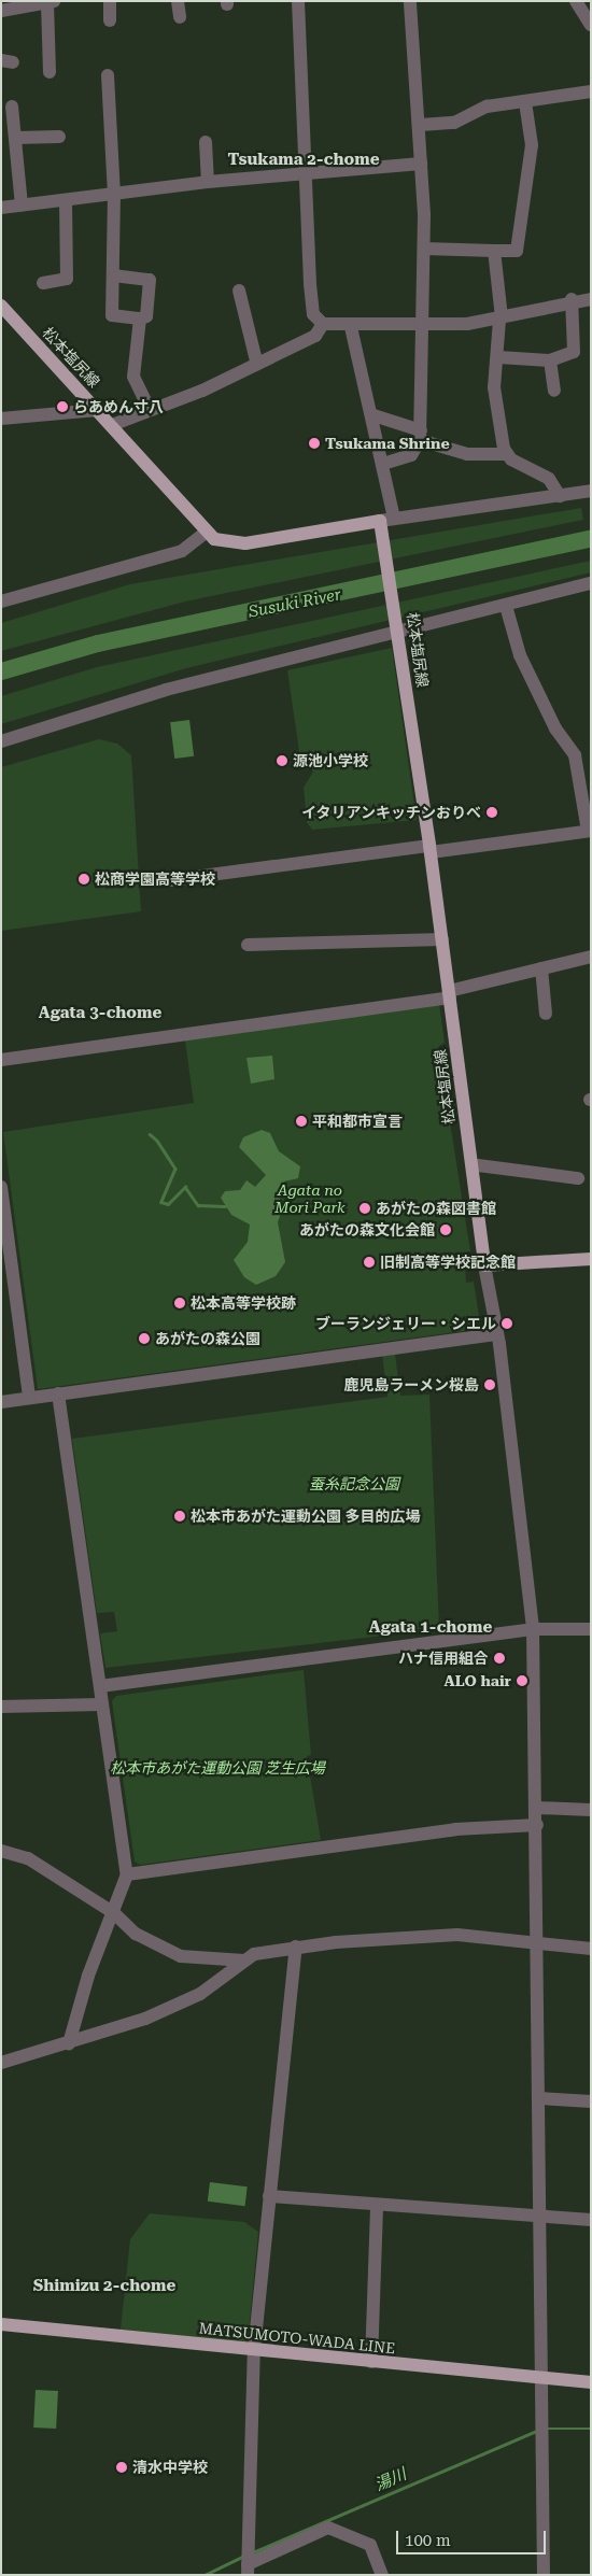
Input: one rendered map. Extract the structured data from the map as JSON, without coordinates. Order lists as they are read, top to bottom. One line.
{"streets":{"main road":["松本塩尻線","MATSUMOTO-WADA LINE"]},"districts":["Tsukama 2-chome","Agata 3-chome","Agata 1-chome","Shimizu 2-chome"],"water":["Susuki River","湯川"],"parks":["Agata no Mori Park","蚕糸記念公園","松本市あがた運動公園 芝生広場"],"places":["らあめん寸八","Tsukama Shrine","源池小学校","イタリアンキッチンおりべ","松商学園高等学校","平和都市宣言","あがたの森図書館","あがたの森文化会館","旧制高等学校記念館","松本高等学校跡","ブーランジェリー・シエル","あがたの森公園","鹿児島ラーメン桜島","松本市あがた運動公園 多目的広場","ハナ信用組合","ALO hair","清水中学校"],"scale_bar":"100 m"}
